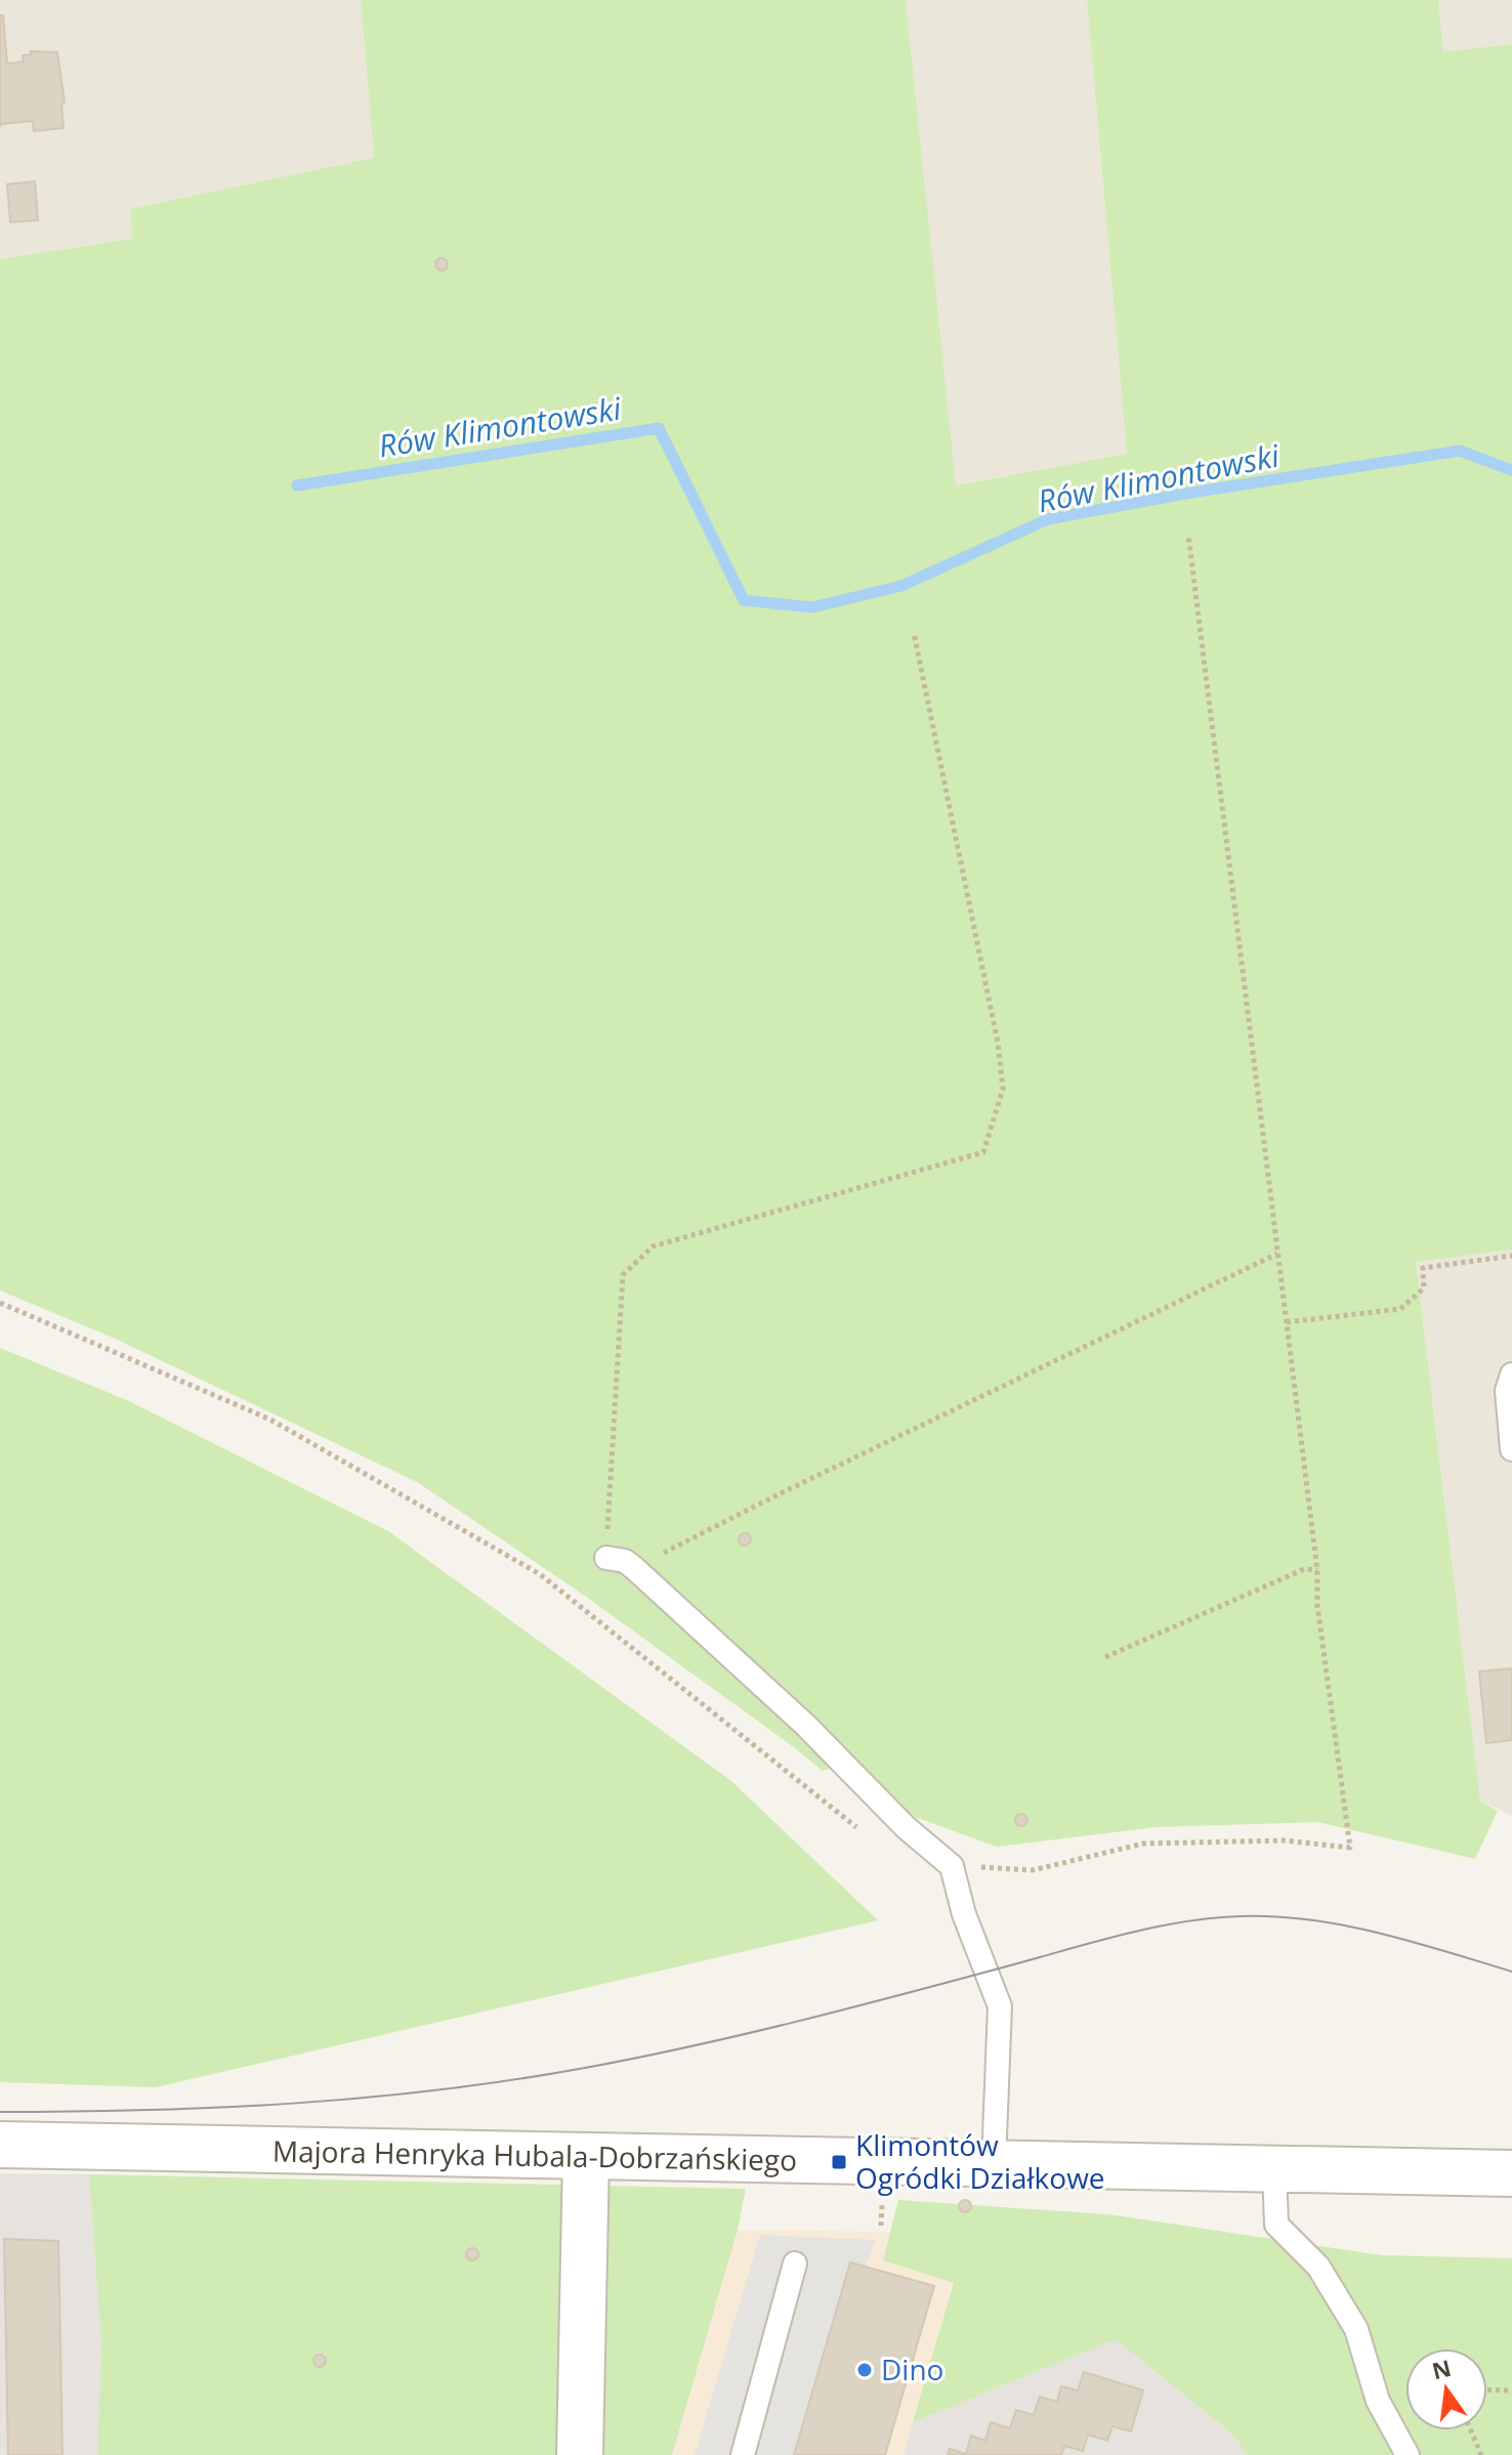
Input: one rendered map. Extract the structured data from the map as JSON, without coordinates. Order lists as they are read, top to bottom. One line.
{"streets":{"street":["Majora Henryka Hubala-Dobrzańskiego"]},"water":["Rów Klimontowski"],"places":{"transit":["Klimontów Ogródki Działkowe"],"other":["Dino"]},"north":"top"}
